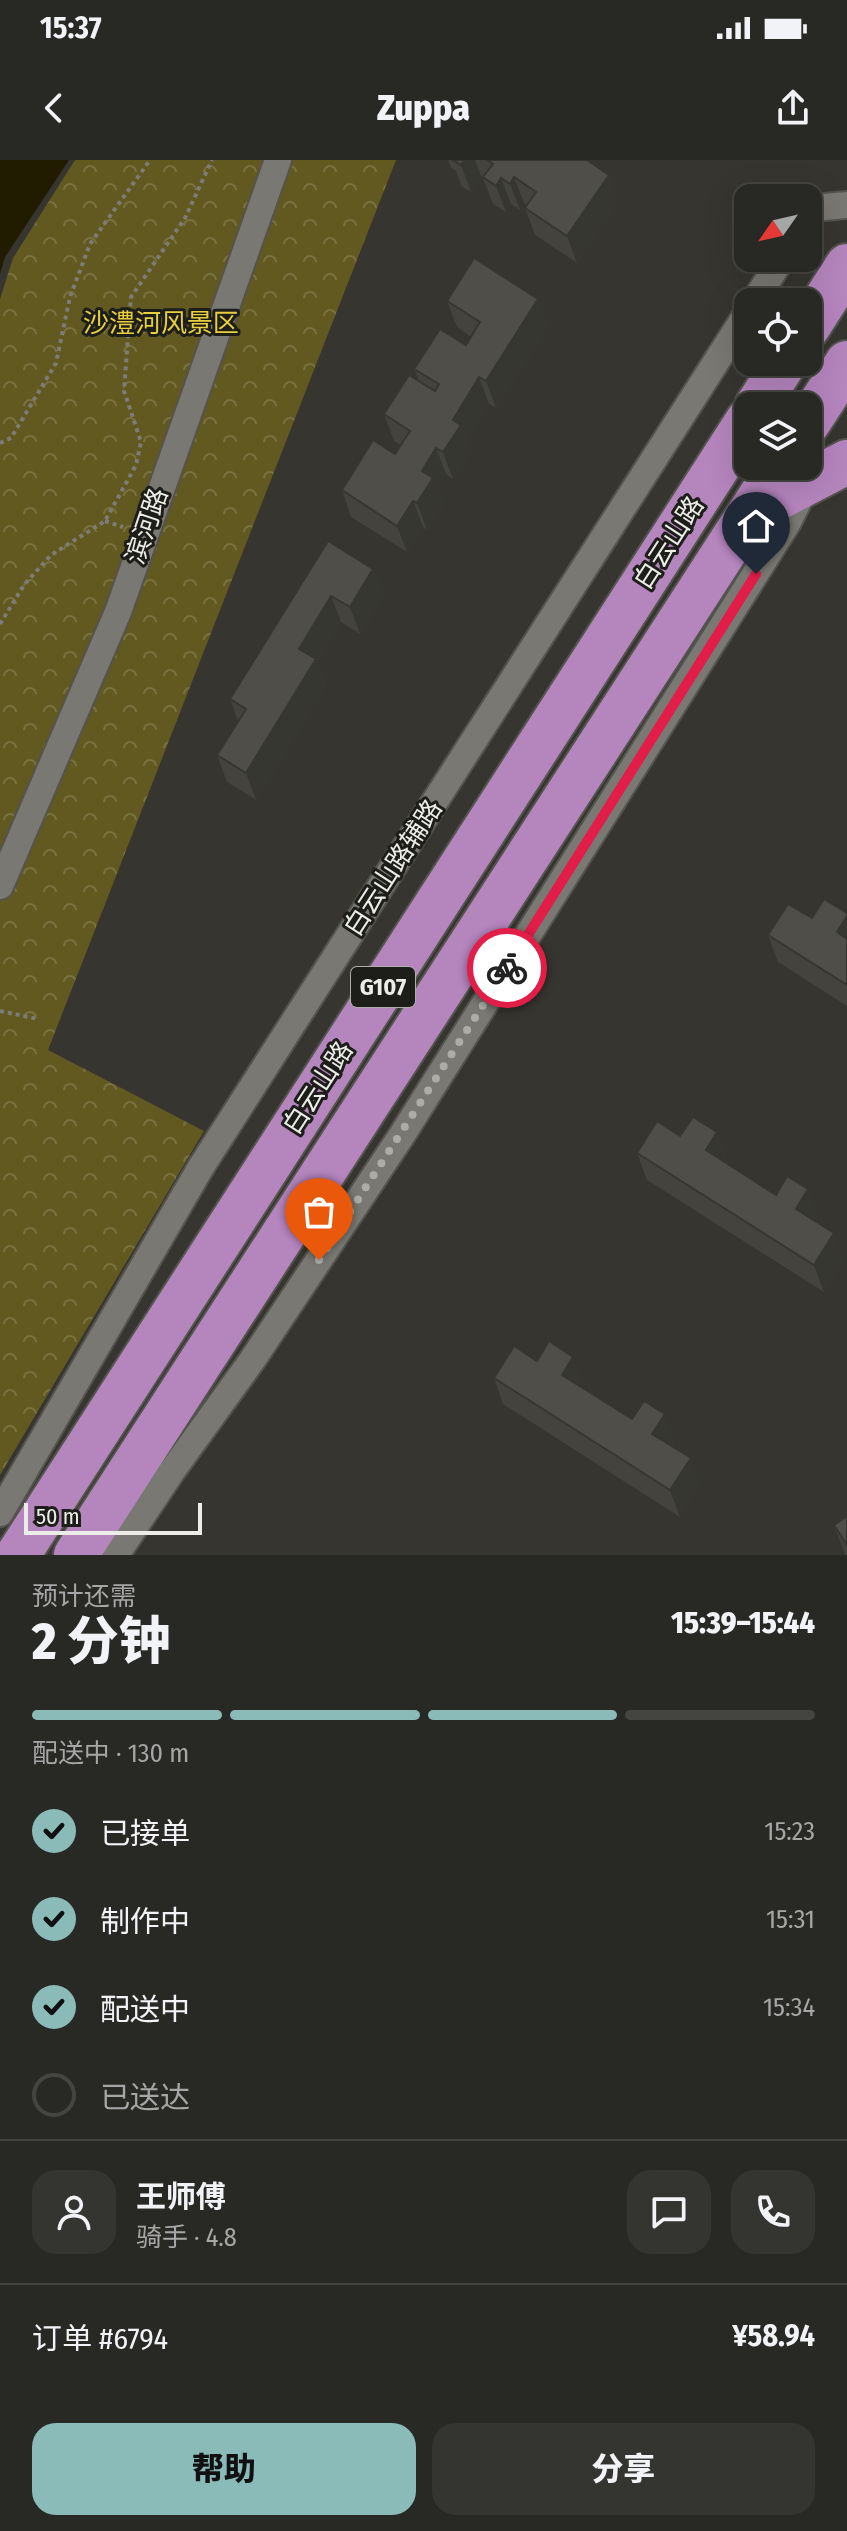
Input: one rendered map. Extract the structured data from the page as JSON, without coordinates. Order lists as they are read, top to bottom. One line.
{"streets":{"highway":["白云山路","G107"],"street":["滨河路","白云山路辅路"]},"parks":["沙澧河风景区"],"scale_bar":"50 m","north":"bottom left","page":{"status":"15:37","header":"Zuppa","scale":"50 m","heading":["2 分钟","预计还需","15:39–15:44"],"panel":["王师傅","骑手 · 4.8","订单 #6794","¥58.94"],"bar":"配送中 · 130 m","list":[["已接单","15:23"],["制作中","15:31"],["配送中","15:34"],"已送达"],"buttons":["帮助","分享"]}}
